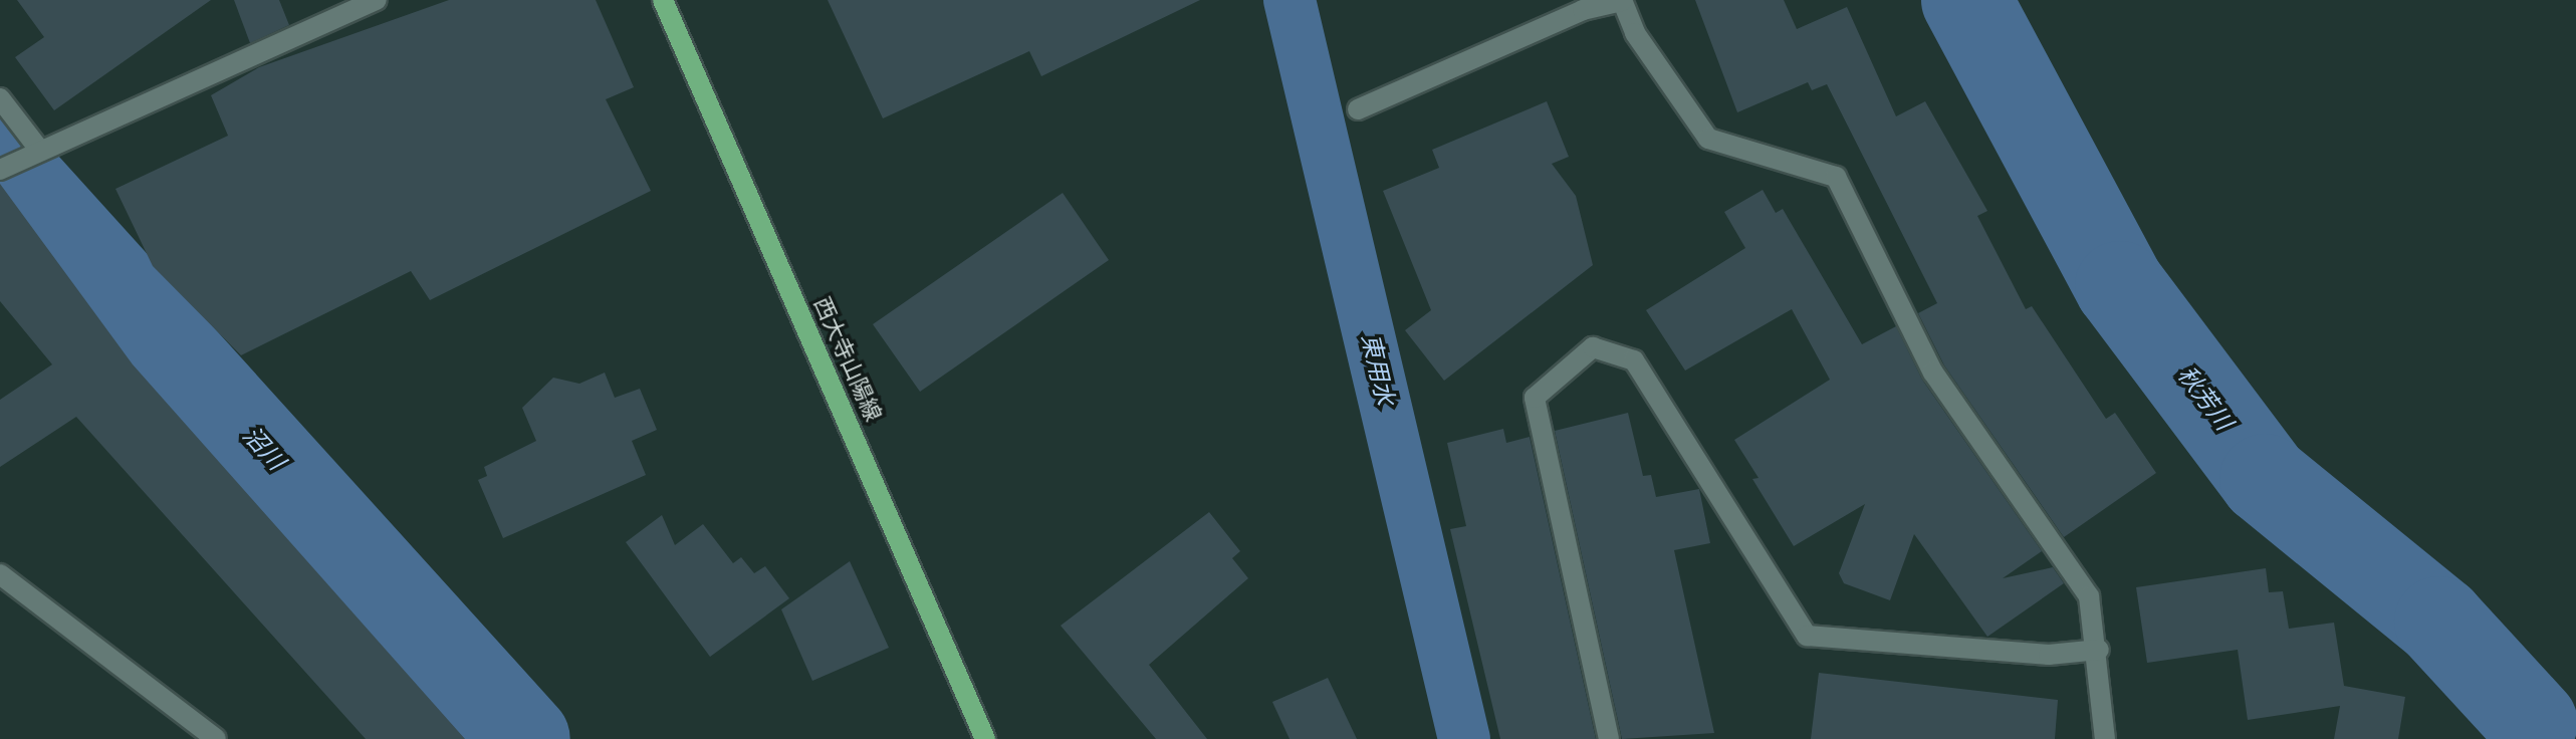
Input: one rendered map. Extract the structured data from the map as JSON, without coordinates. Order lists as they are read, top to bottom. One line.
{"streets":{"main road":["西大寺山陽線"]},"water":["東用水","秋芳川","沼川"]}
